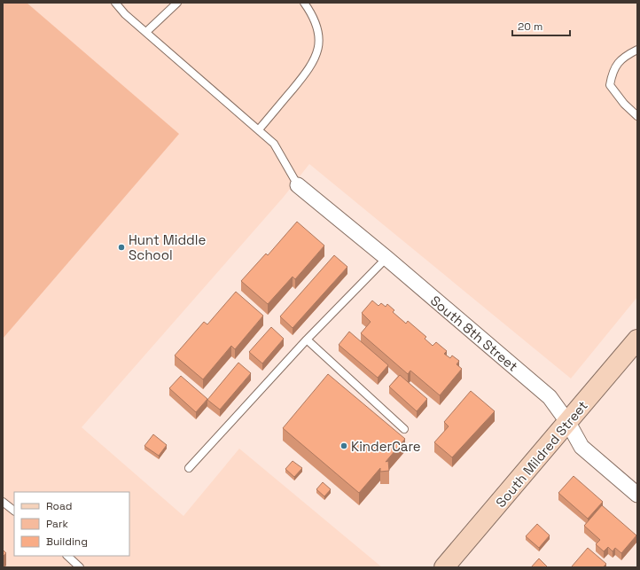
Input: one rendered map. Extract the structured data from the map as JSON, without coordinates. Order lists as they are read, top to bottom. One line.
{"streets":{"main road":["South Mildred Street"],"street":["South 8th Street"]},"crossings":[["South 8th Street","South Mildred Street"]],"places":["Hunt Middle School","KinderCare"],"legend":["Road","Park","Building"],"scale_bar":"20 m"}
